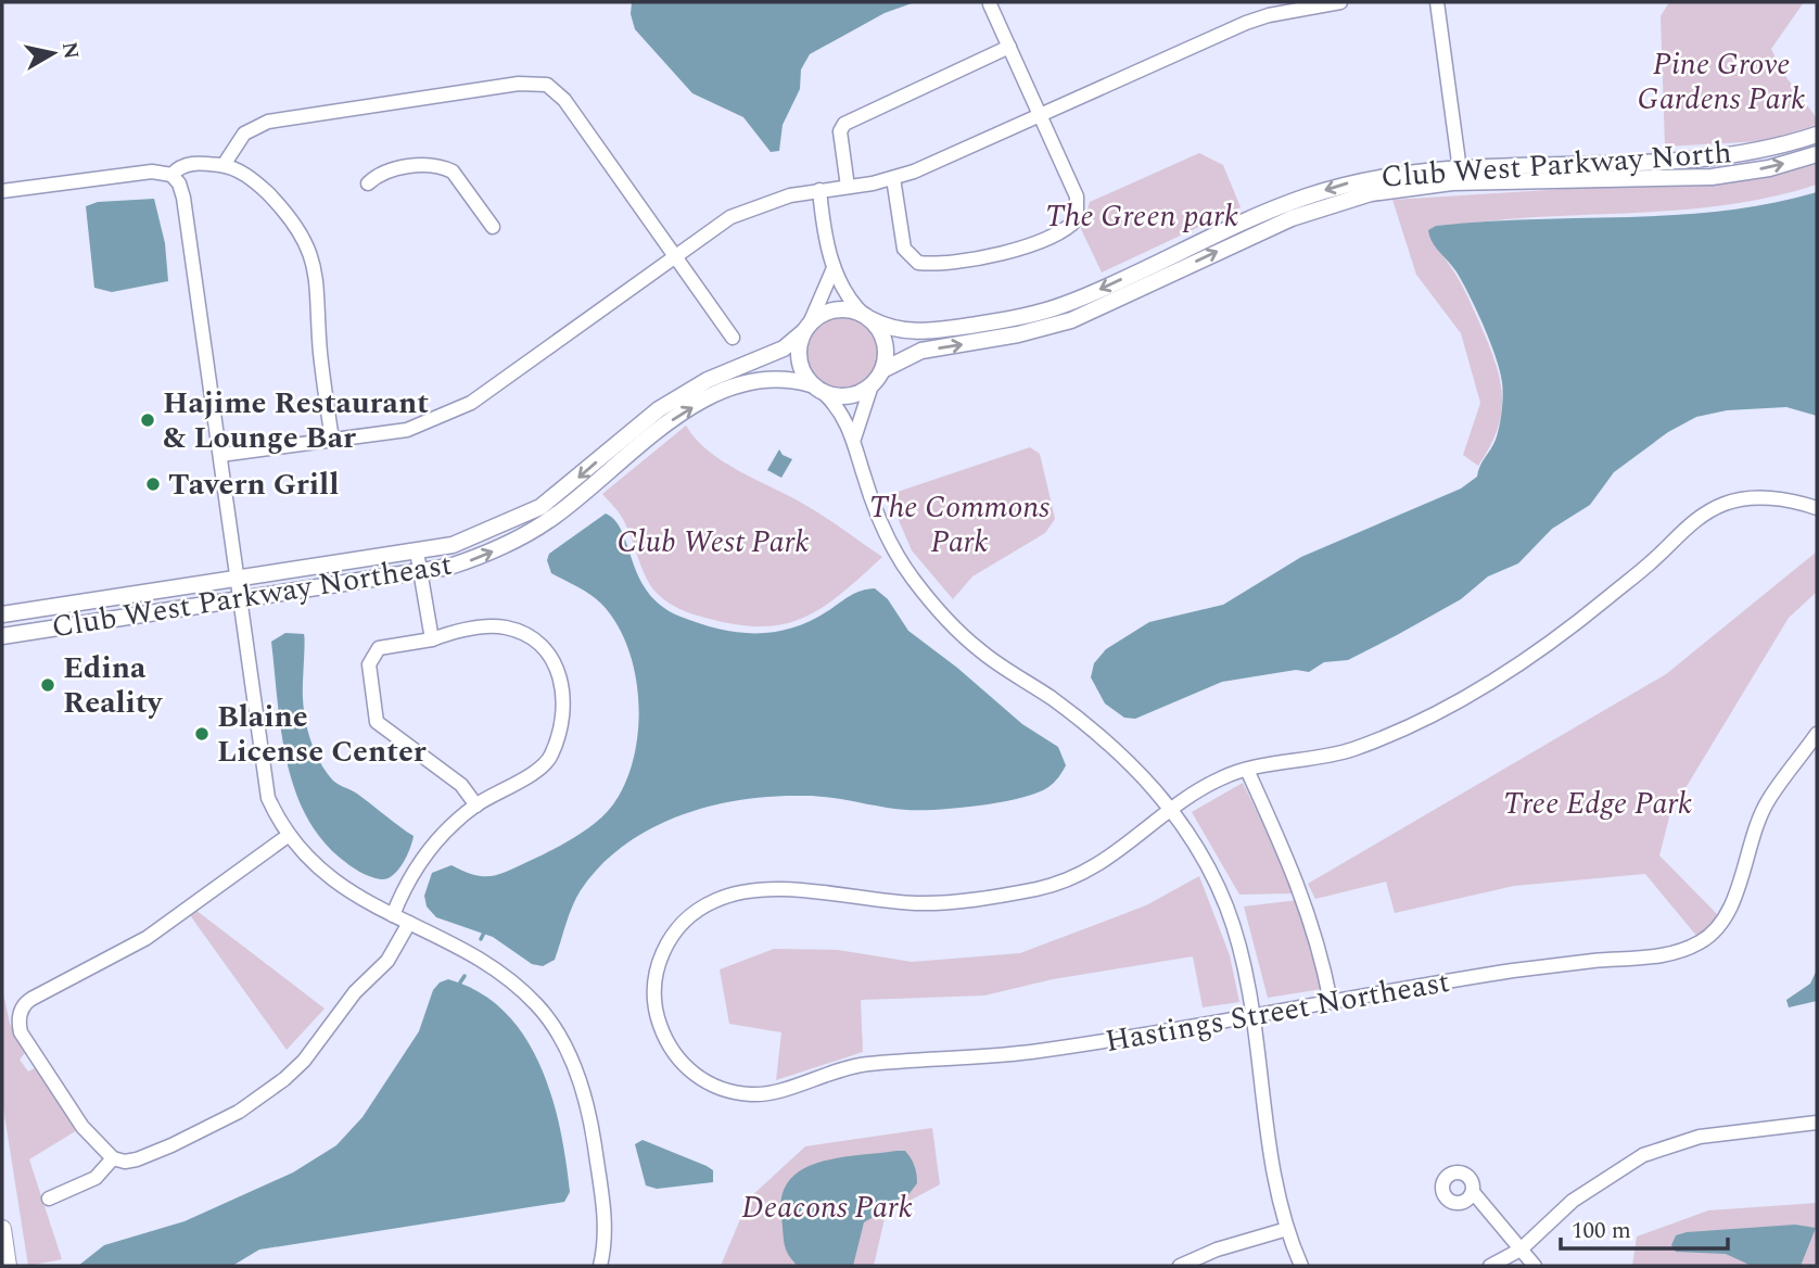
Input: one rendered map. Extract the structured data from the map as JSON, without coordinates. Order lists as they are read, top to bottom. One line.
{"streets":{"street":["Club West Parkway North","Club West Parkway Northeast","Hastings Street Northeast"]},"crossings":[["Club West Parkway North","Club West Parkway Northeast"]],"parks":["Pine Grove Gardens Park","The Green park","The Commons Park","Club West Park","Tree Edge Park","Deacons Park"],"places":["Hajime Restaurant & Lounge Bar","Tavern Grill","Edina Reality","Blaine License Center"],"scale_bar":"100 m","north":"right"}
